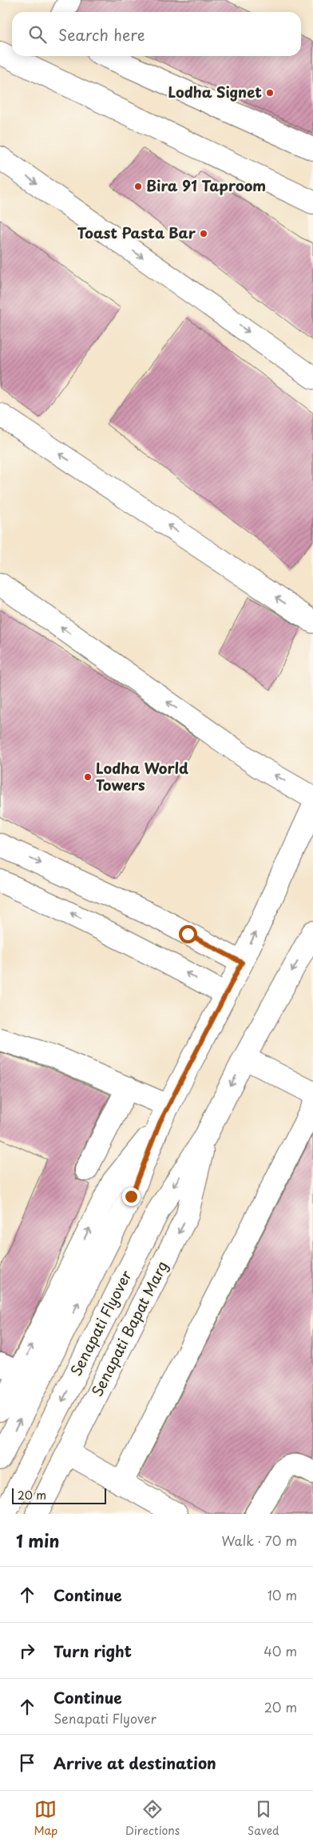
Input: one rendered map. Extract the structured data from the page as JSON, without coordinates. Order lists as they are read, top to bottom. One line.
{"streets":{"main road":["Senapati Flyover","Senapati Bapat Marg"]},"crossings":[["Senapati Flyover","Senapati Bapat Marg"]],"places":["Lodha Signet","Bira 91 Taproom","Toast Pasta Bar","Lodha World Towers"],"scale_bar":"20 m","page":{"search":"Search here","scale":"20 m","heading":["1 min","Walk · 70 m"],"list":[["Continue","10 m"],["Turn right","40 m"],["Continue","Senapati Flyover","20 m"],"Arrive at destination"],"nav":["Map","Directions","Saved"]}}
